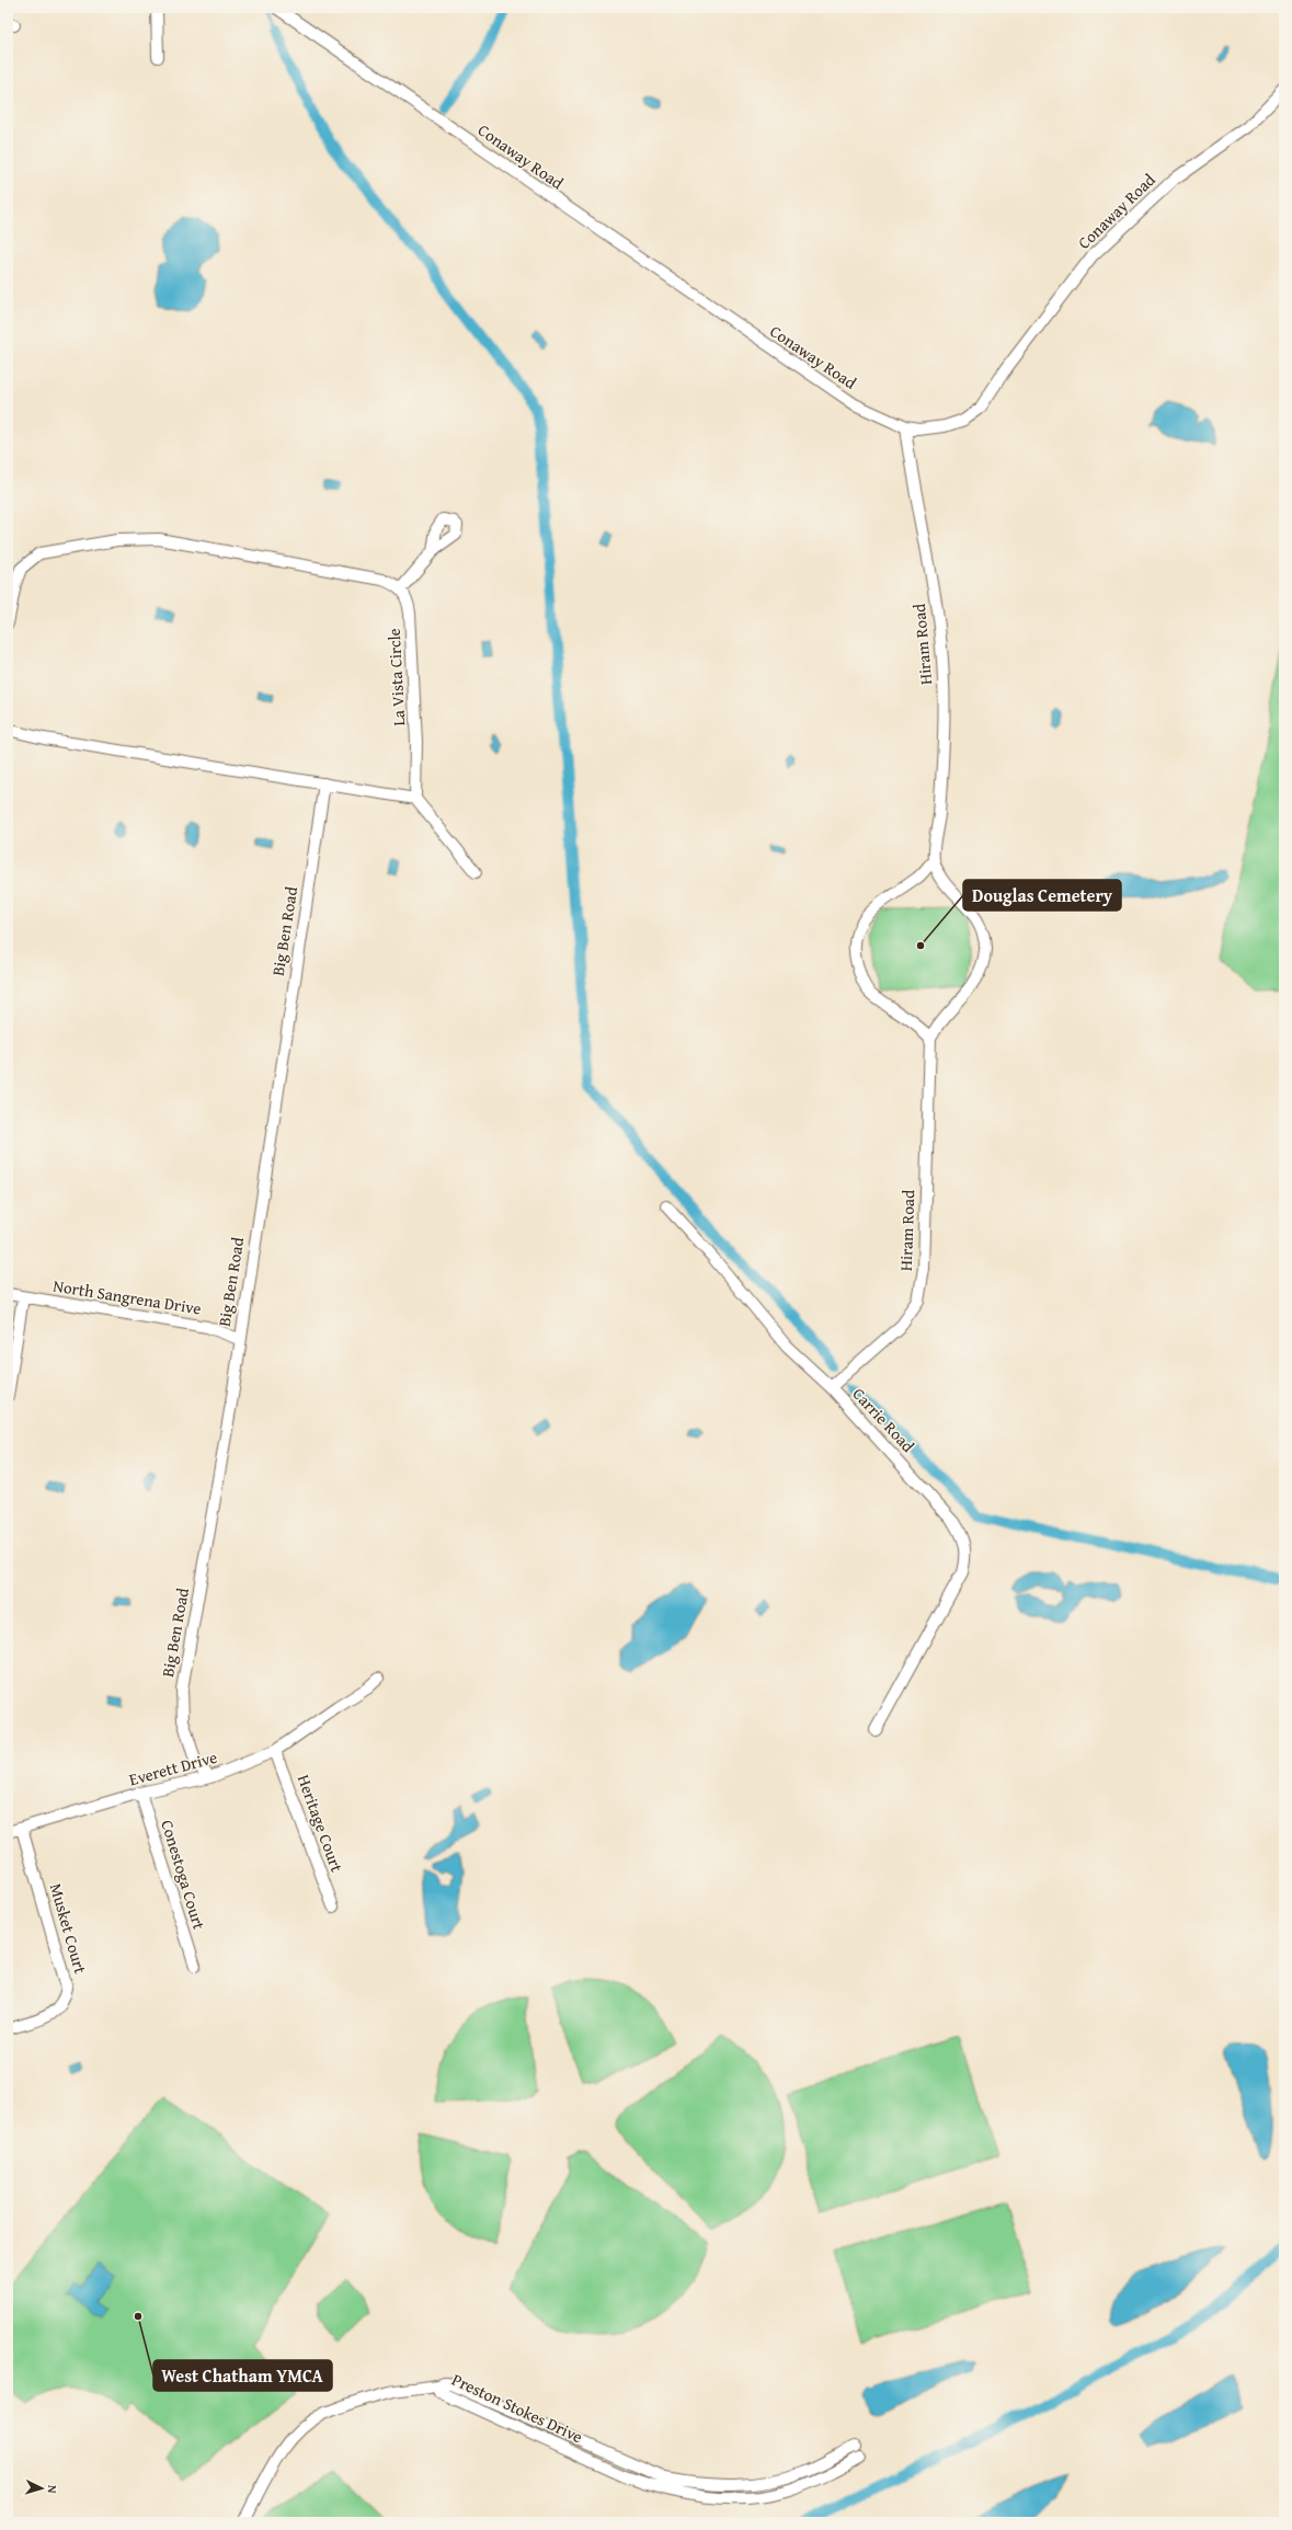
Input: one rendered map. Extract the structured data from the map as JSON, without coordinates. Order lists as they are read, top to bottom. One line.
{"streets":{"street":["Conaway Road","Hiram Road","La Vista Circle","Big Ben Road","North Sangrena Drive","Carrie Road","Everett Drive","Heritage Court","Conestoga Court","Musket Court","Preston Stokes Drive"]},"crossings":[["Conaway Road","Hiram Road"],["Hiram Road","Carrie Road"],["Big Ben Road","North Sangrena Drive"],["Big Ben Road","Everett Drive"],["Everett Drive","Heritage Court"],["Everett Drive","Conestoga Court"],["Everett Drive","Musket Court"]],"places":["Douglas Cemetery","West Chatham YMCA"],"north":"right"}
